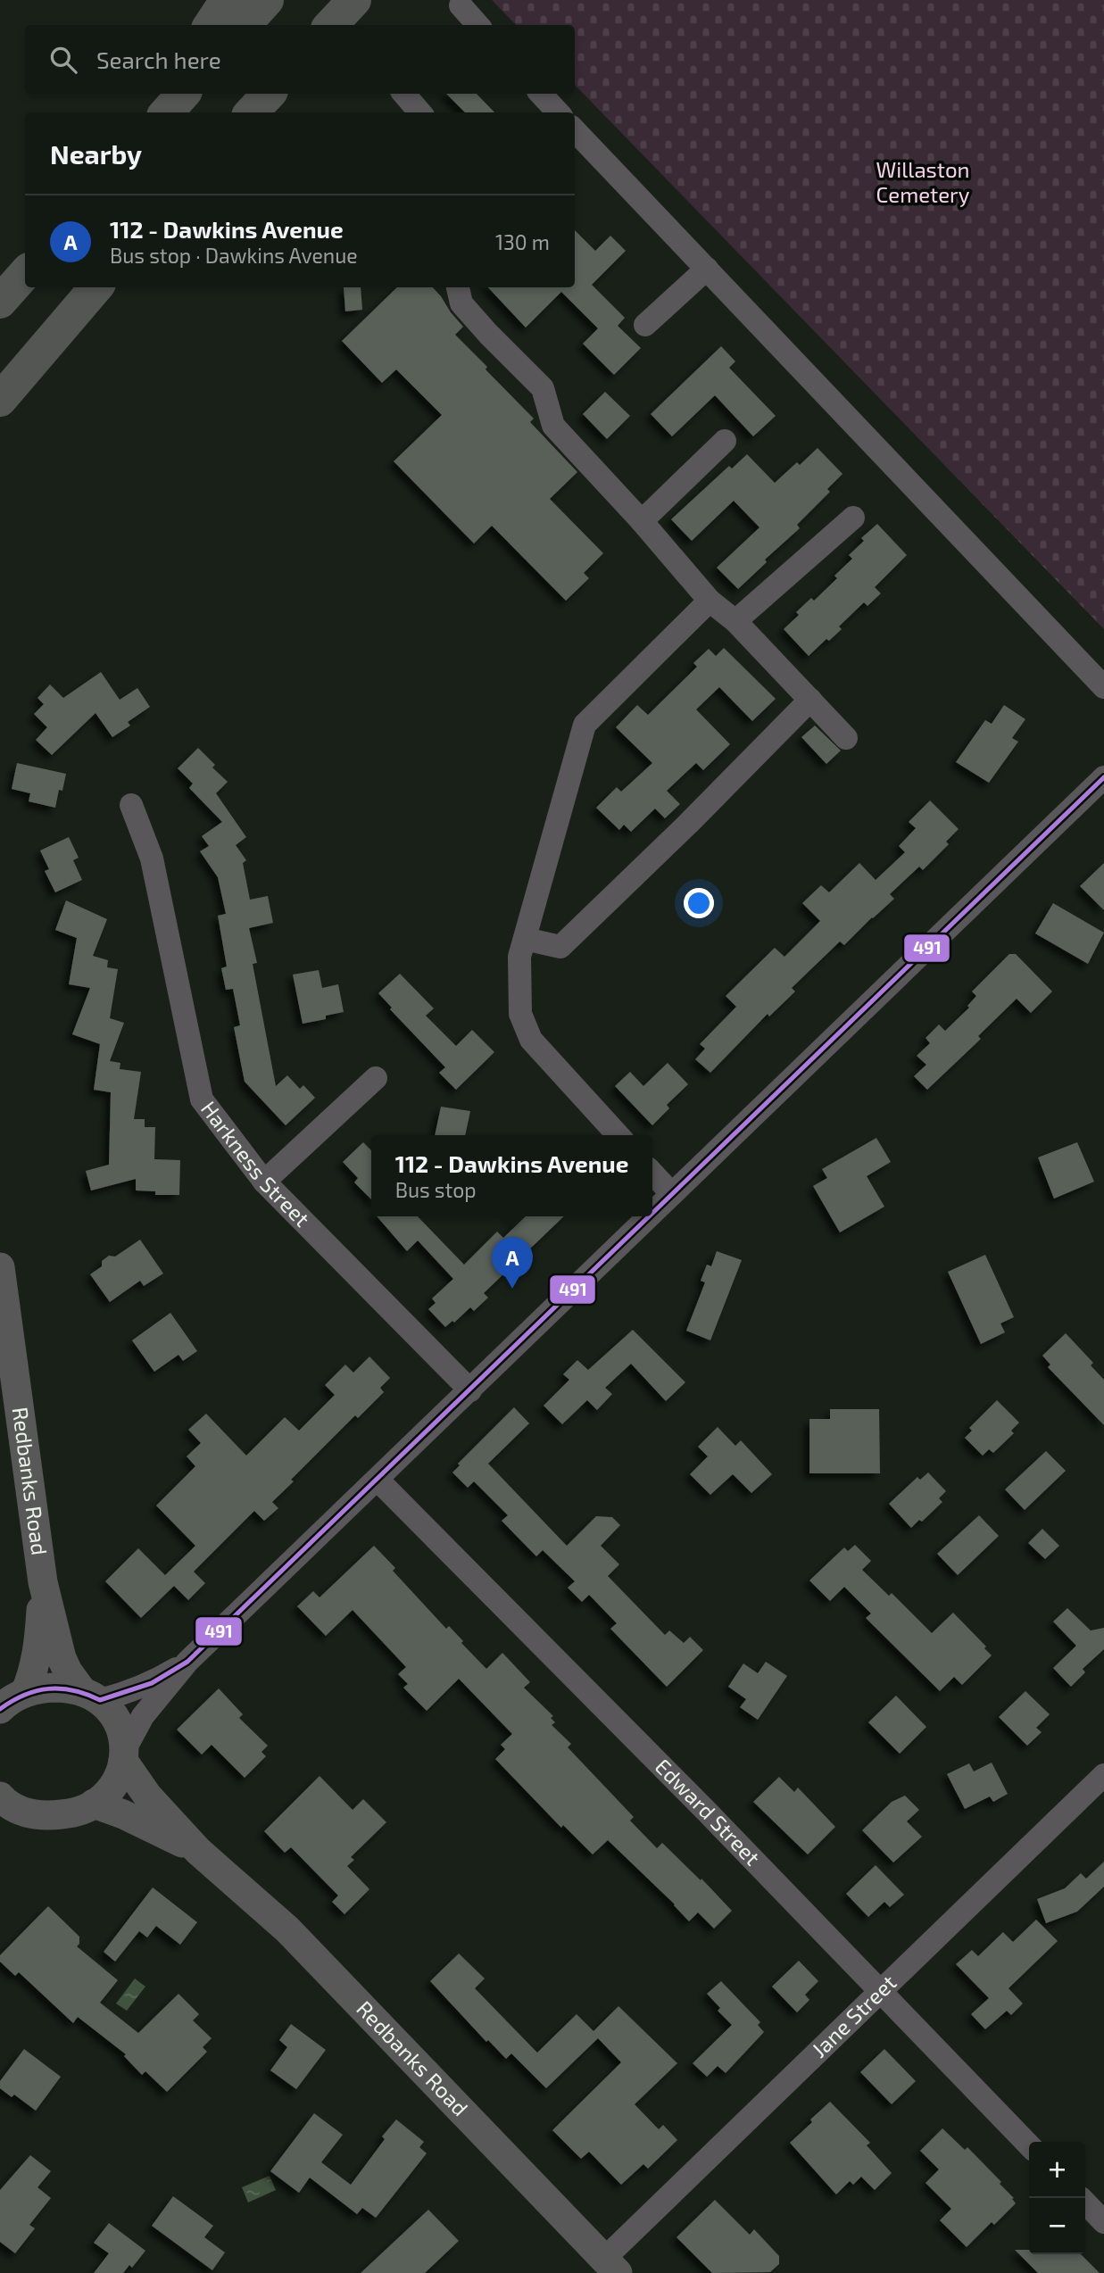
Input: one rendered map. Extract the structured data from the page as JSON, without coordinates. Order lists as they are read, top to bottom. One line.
{"streets":{"main road":["Redbanks Road"],"street":["Harkness Street","Edward Street","Jane Street"]},"crossings":[["Redbanks Road","Jane Street"],["Edward Street","Jane Street"]],"parks":["Willaston Cemetery"],"lines":["transit line 491"],"page":{"search":"Search here","heading":"Nearby","list":[{"mark":"A","name":"112 - Dawkins Avenue","note":"Bus stop · Dawkins Avenue","value":"130 m"}],"popup":["112 - Dawkins Avenue","Bus stop"],"pins":"A","map_buttons":["+","−"]}}
